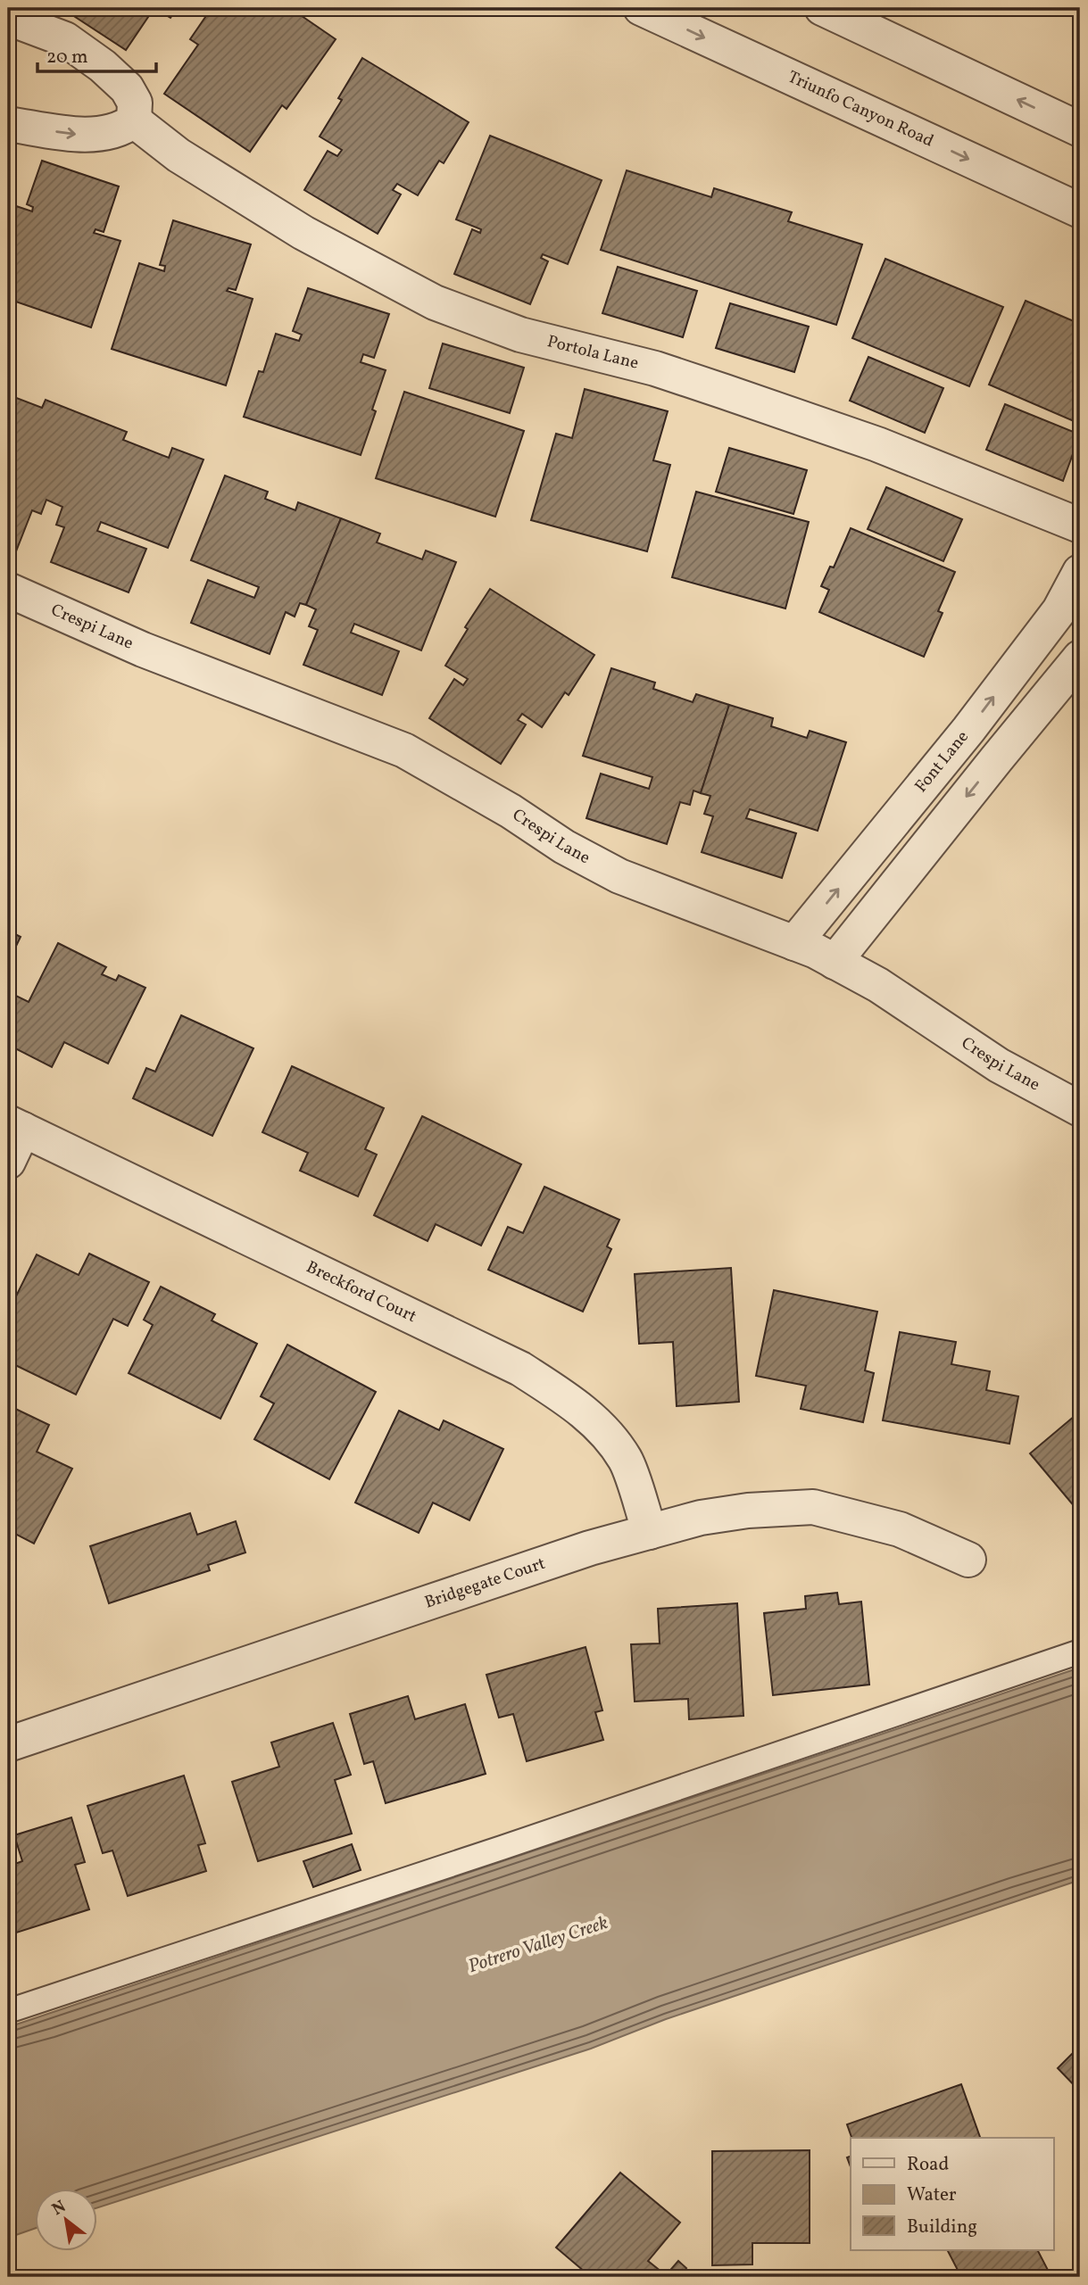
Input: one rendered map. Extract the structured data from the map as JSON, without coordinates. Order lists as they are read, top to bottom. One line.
{"streets":{"street":["Triunfo Canyon Road","Portola Lane","Crespi Lane","Font Lane","Breckford Court","Bridgegate Court"]},"crossings":[["Crespi Lane","Font Lane"],["Breckford Court","Bridgegate Court"]],"water":["Potrero Valley Creek"],"legend":["Road","Water","Building"],"scale_bar":"20 m","north":"top left"}
